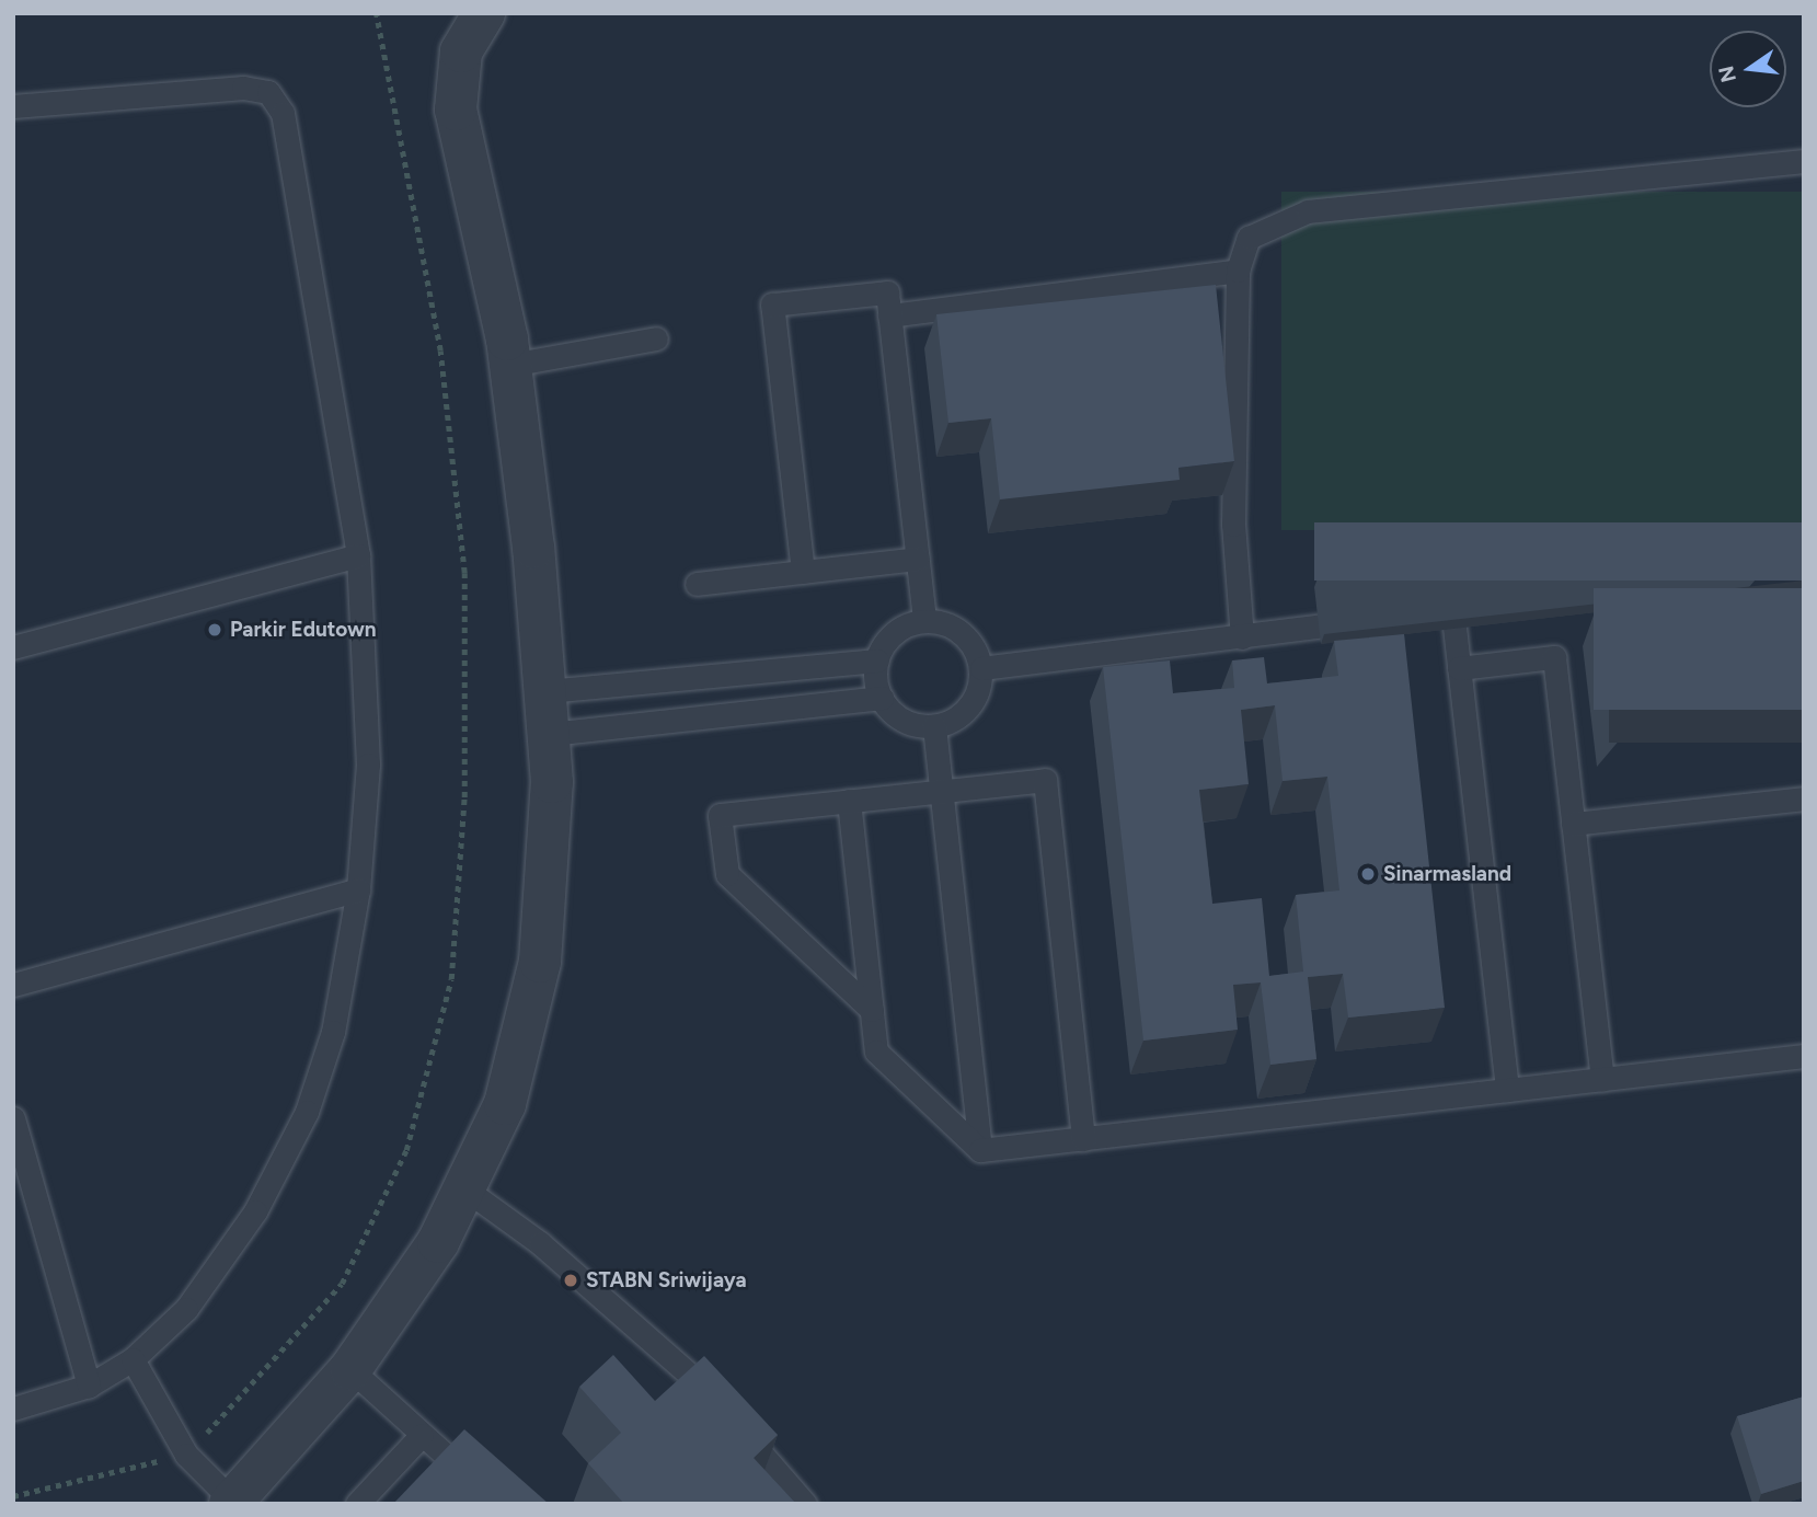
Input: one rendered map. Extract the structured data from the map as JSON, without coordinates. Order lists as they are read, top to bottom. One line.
{"places":["Parkir Edutown","Sinarmasland","STABN Sriwijaya"],"north":"left"}
